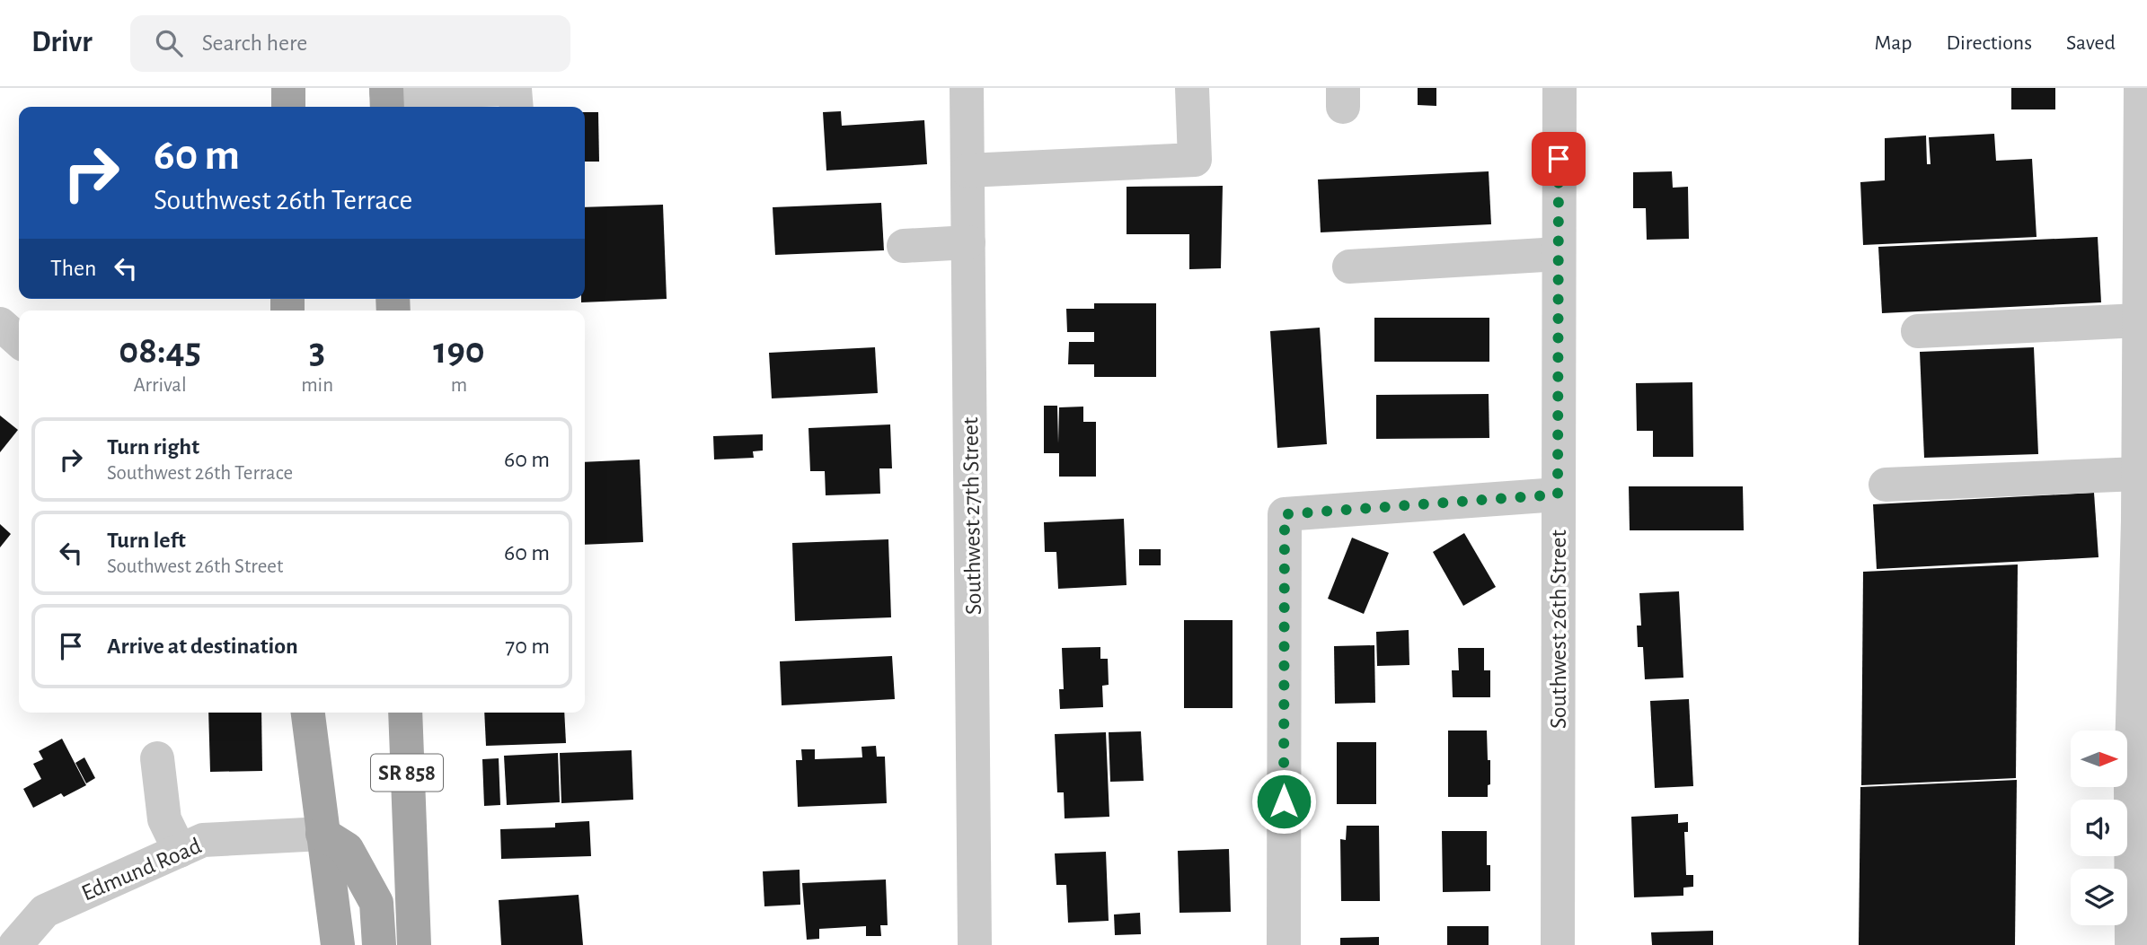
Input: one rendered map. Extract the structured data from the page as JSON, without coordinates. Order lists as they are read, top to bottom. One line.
{"streets":{"main road":["SR 858"],"street":["Southwest 27th Street","Southwest 26th Street","Edmund Road"]},"north":"right","page":{"header":"Drivr","search":"Search here","nav":["Map","Directions","Saved"],"turn":["60 m","Southwest 26th Terrace"],"then":"Then","eta":["08:45","Arrival","3","min","190","m"],"list":[{"name":"Turn right","note":"Southwest 26th Terrace","value":"60 m"},{"name":"Turn left","note":"Southwest 26th Street","value":"60 m"},{"name":"Arrive at destination","value":"70 m"}]}}
